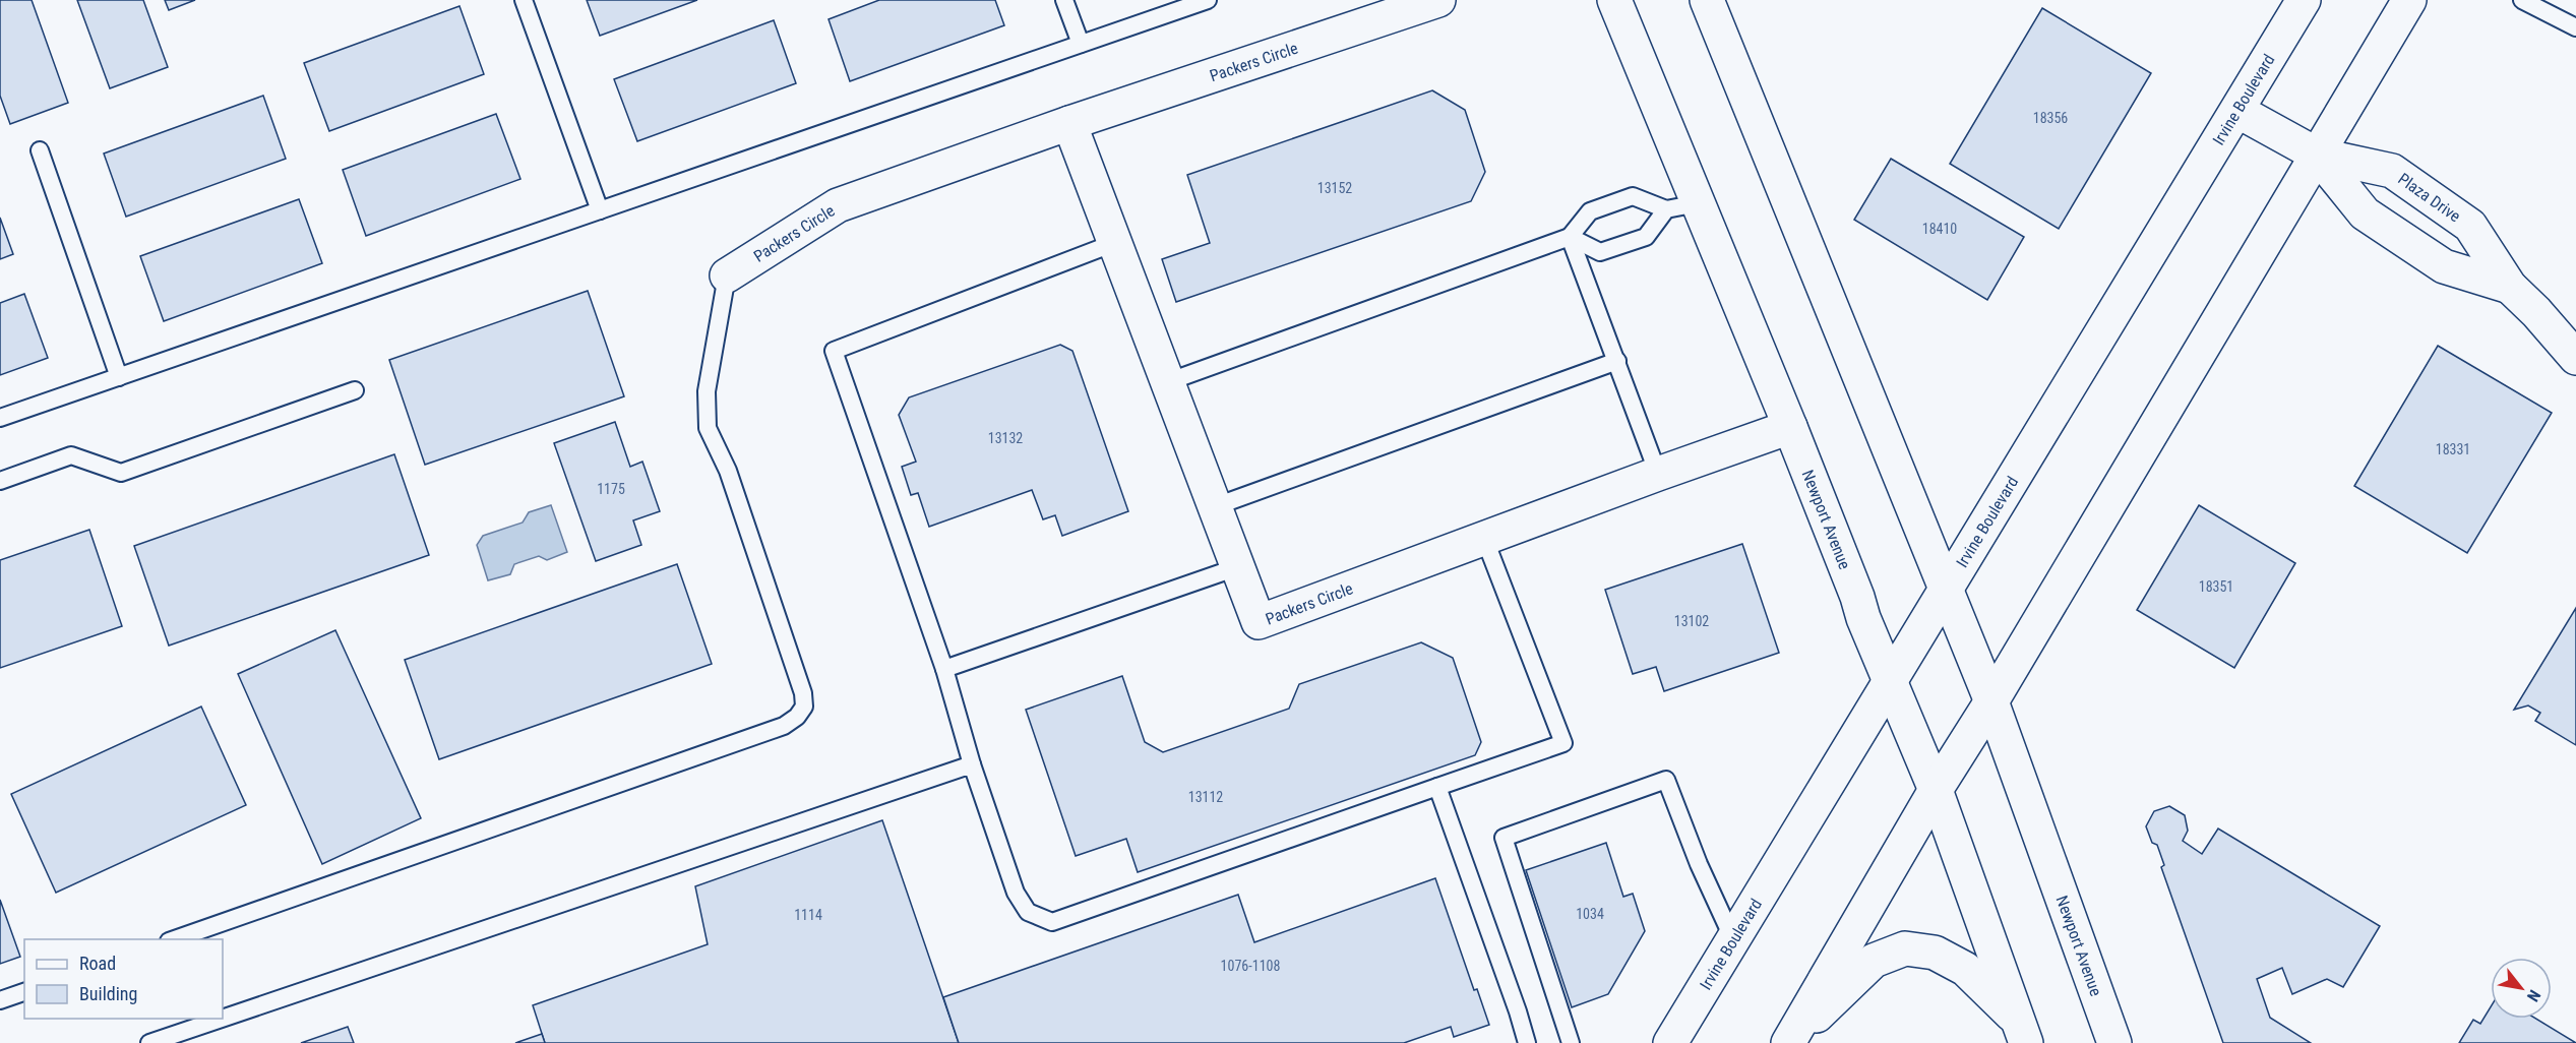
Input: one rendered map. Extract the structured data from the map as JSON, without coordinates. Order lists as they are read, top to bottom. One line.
{"streets":{"main road":["Packers Circle","Irvine Boulevard","Plaza Drive","Newport Avenue"]},"crossings":[["Packers Circle","Newport Avenue"],["Irvine Boulevard","Plaza Drive"],["Irvine Boulevard","Newport Avenue"]],"house_numbers":["18356","13152","18410","13132","18331","1175","18351","13102","13112","1034","1114","1076-1108"],"legend":["Road","Building"],"north":"bottom right"}
